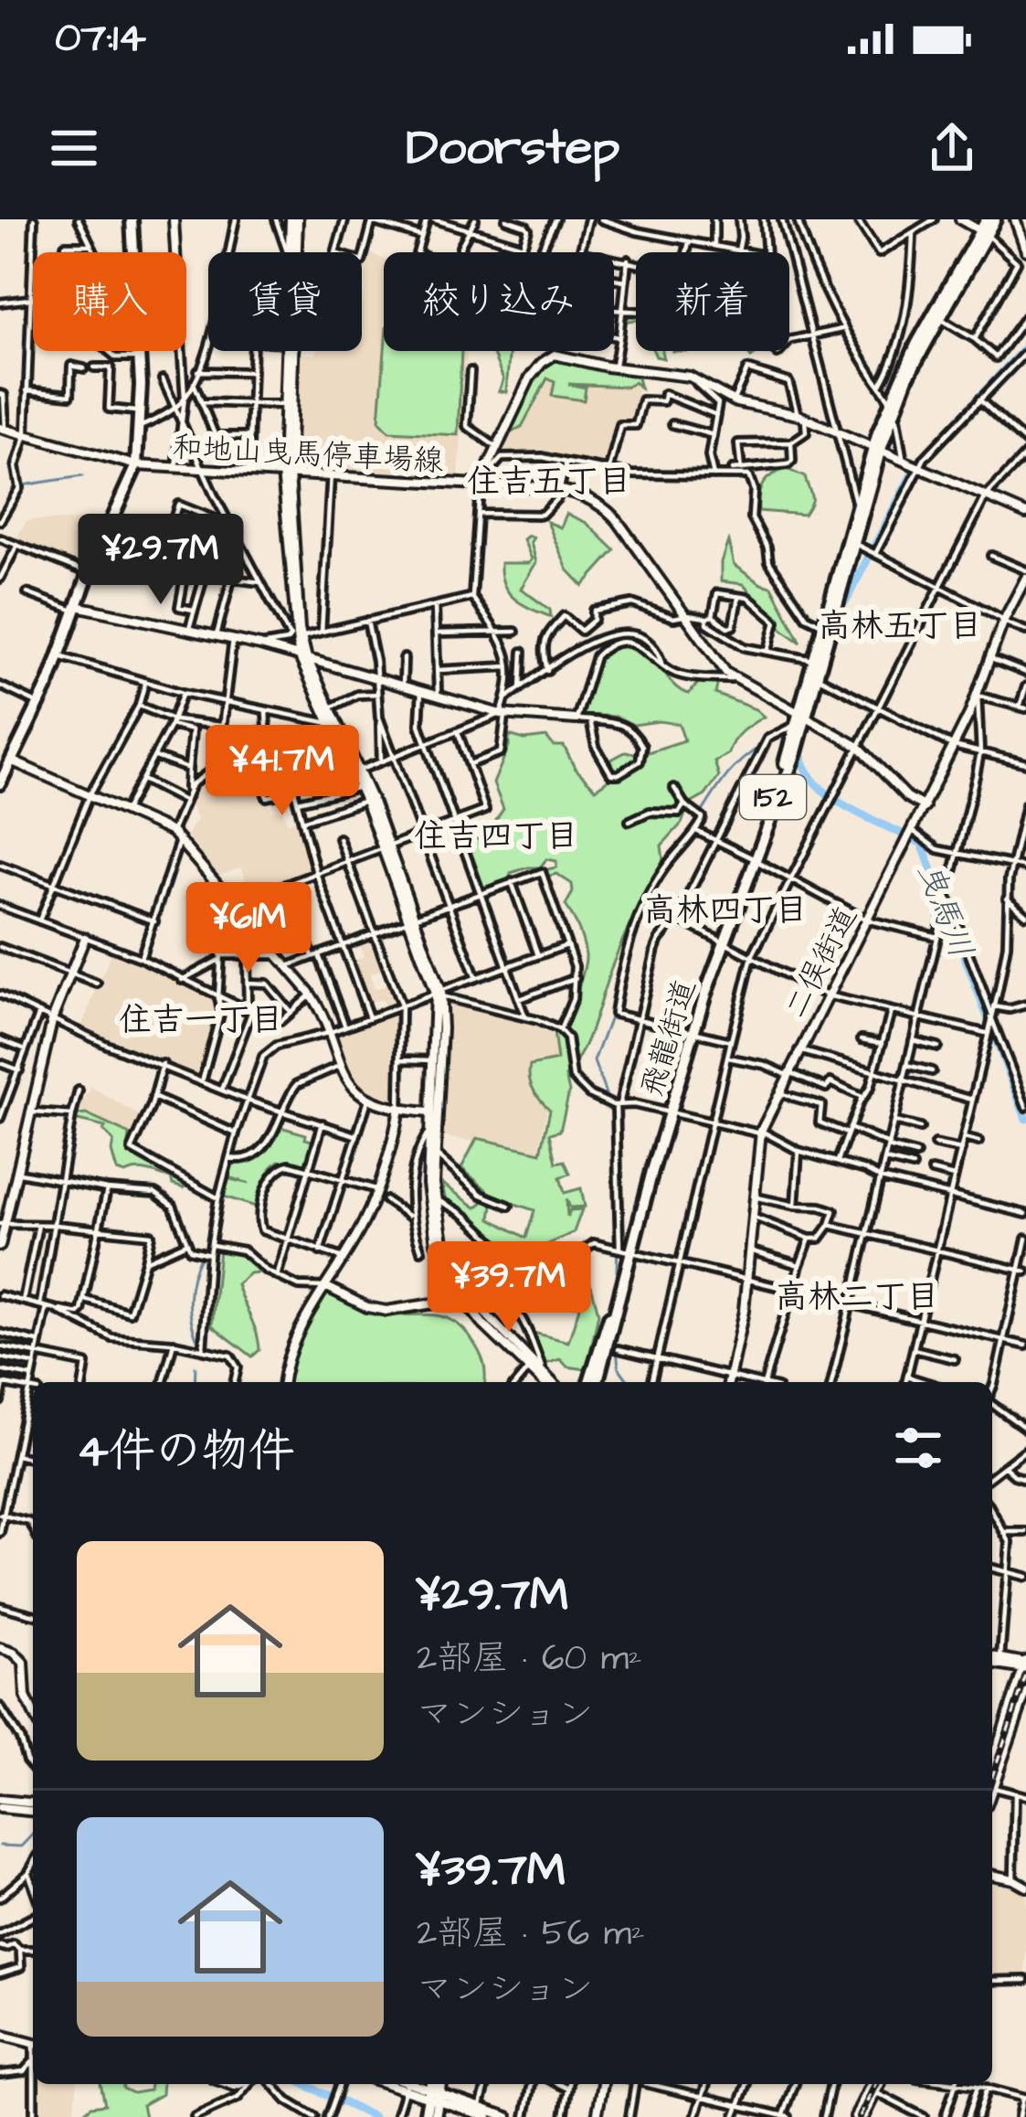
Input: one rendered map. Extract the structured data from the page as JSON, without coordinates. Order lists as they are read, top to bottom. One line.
{"streets":{"highway":["152","飛龍街道"],"street":["和地山曳馬停車場線","二俣街道"]},"crossings":[["和地山曳馬停車場線","飛龍街道"]],"districts":["住吉五丁目","高林五丁目","住吉四丁目","高林四丁目","住吉一丁目","高林二丁目"],"water":["曳馬川"],"page":{"status":"07:14","header":"Doorstep","chip":["購入","賃貸","絞り込み","新着"],"price":["¥29.7M","¥41.7M","¥61M","¥39.7M"],"heading":"4件の物件","list":[{"name":"¥29.7M","note":"2部屋 · 60 m² · マンション"},{"name":"¥39.7M","note":"2部屋 · 56 m² · マンション"}]}}
